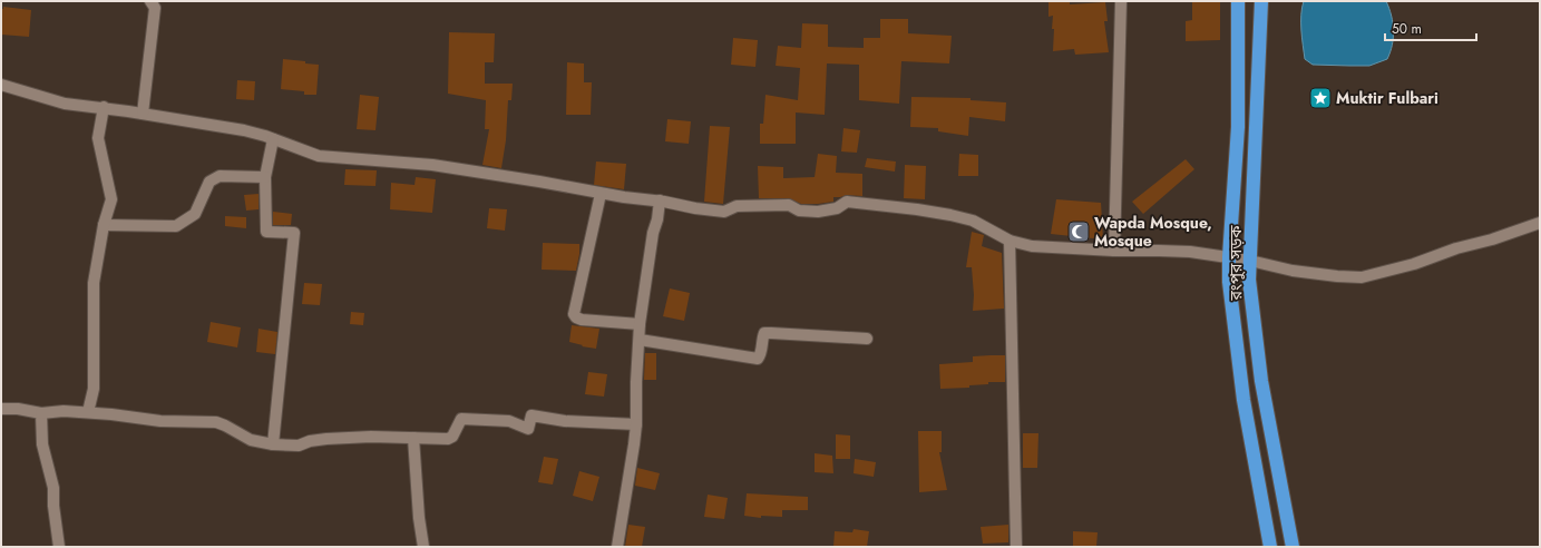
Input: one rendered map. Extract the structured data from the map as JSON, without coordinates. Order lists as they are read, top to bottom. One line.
{"streets":{"highway":["রংপুর সড়ক"]},"places":{"place":["Muktir Fulbari"],"mosque":["Wapda Mosque, Mosque"]},"scale_bar":"50 m"}
